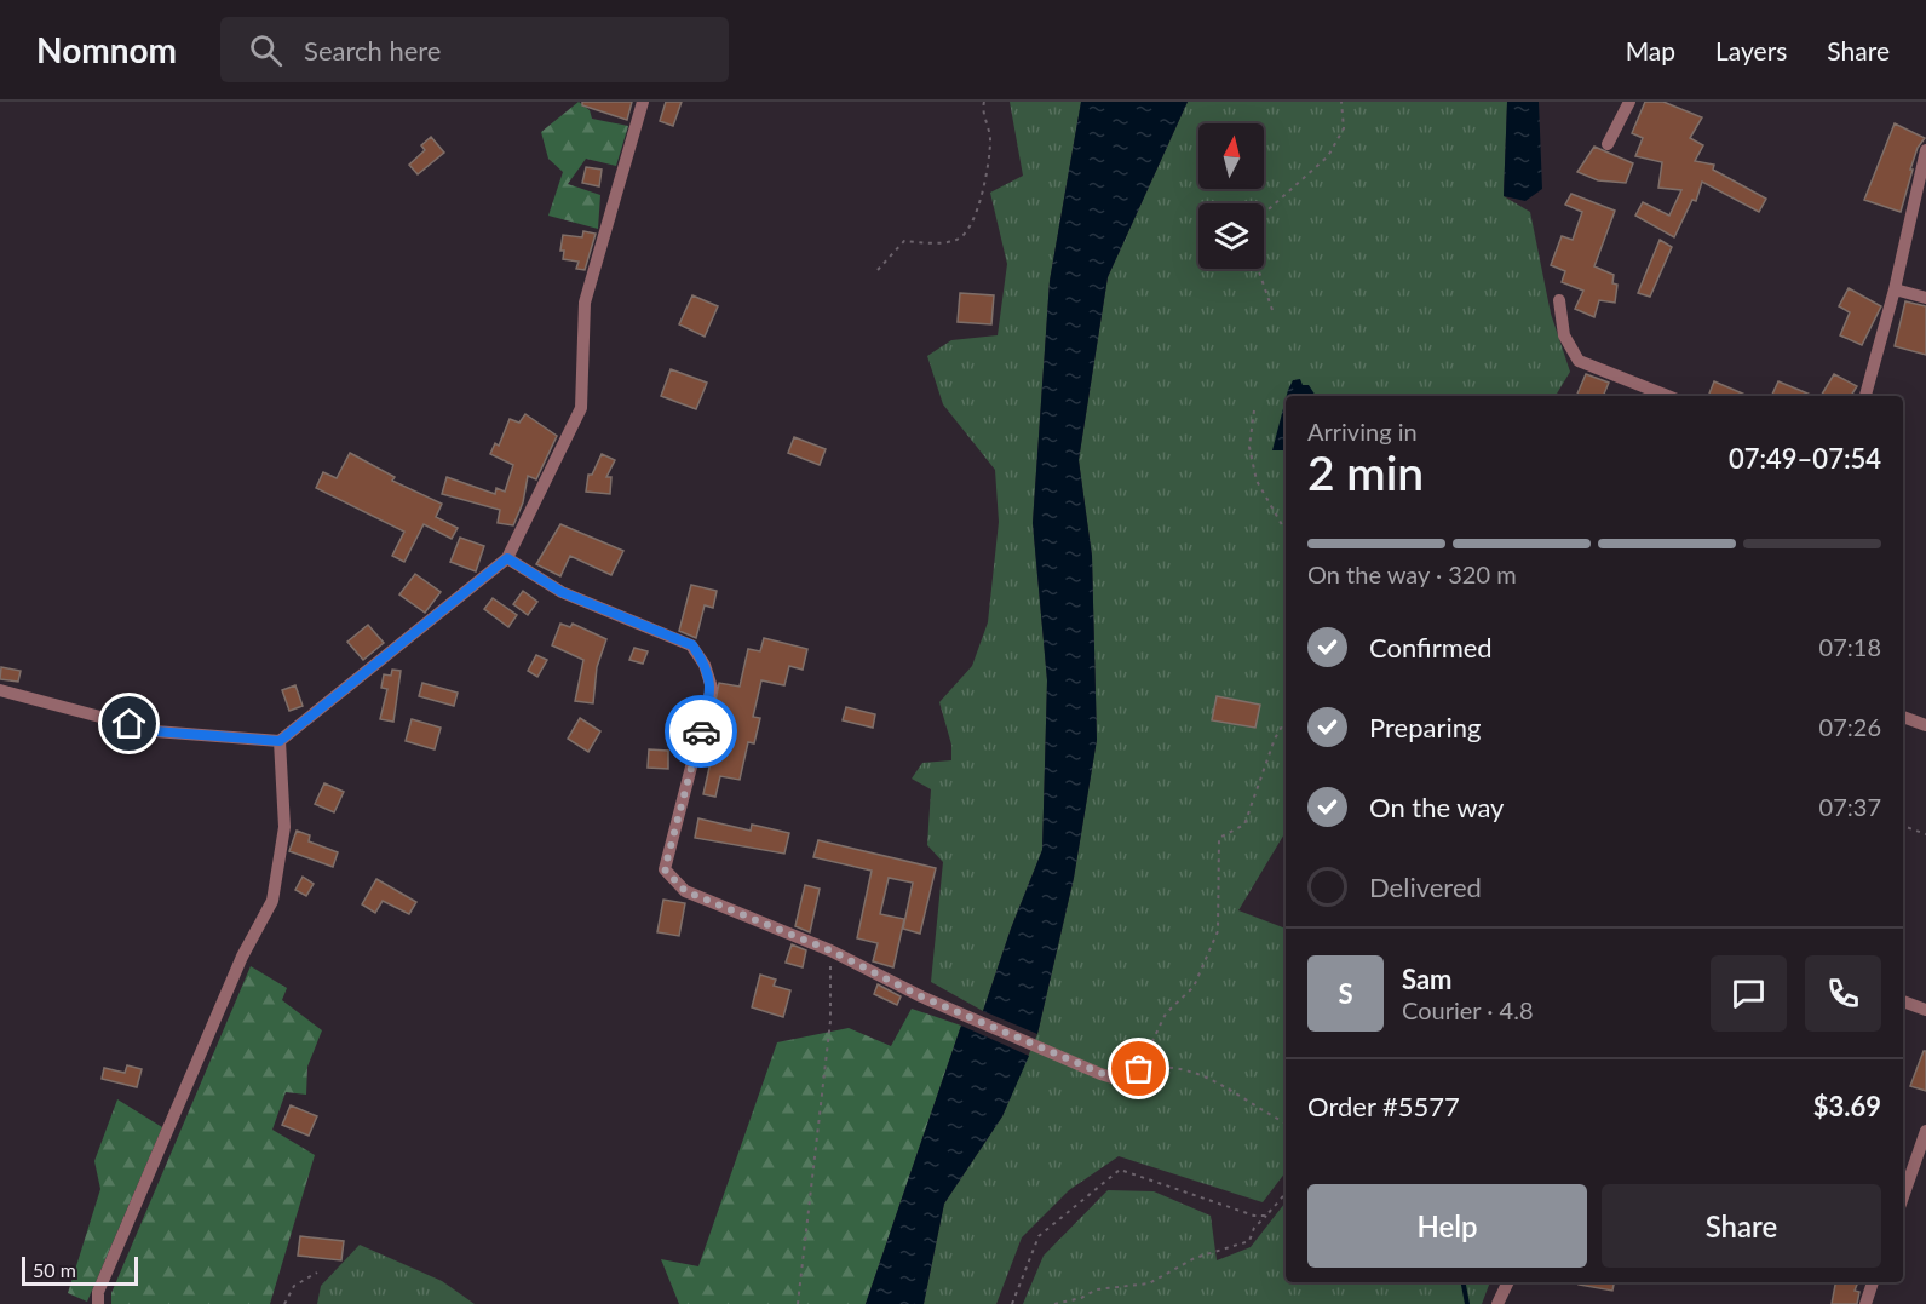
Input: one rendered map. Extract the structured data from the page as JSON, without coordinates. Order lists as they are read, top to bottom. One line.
{"scale_bar":"50 m","north":"top","page":{"header":"Nomnom","search":"Search here","nav":["Map","Layers","Share"],"heading":["2 min","Arriving in","07:49–07:54"],"panel":["Sam","Courier · 4.8","Order #5577","$3.69"],"bar":"On the way · 320 m","list":[["Confirmed","07:18"],["Preparing","07:26"],["On the way","07:37"],"Delivered"],"round":"S","buttons":["Help","Share"],"scale":"50 m"}}
